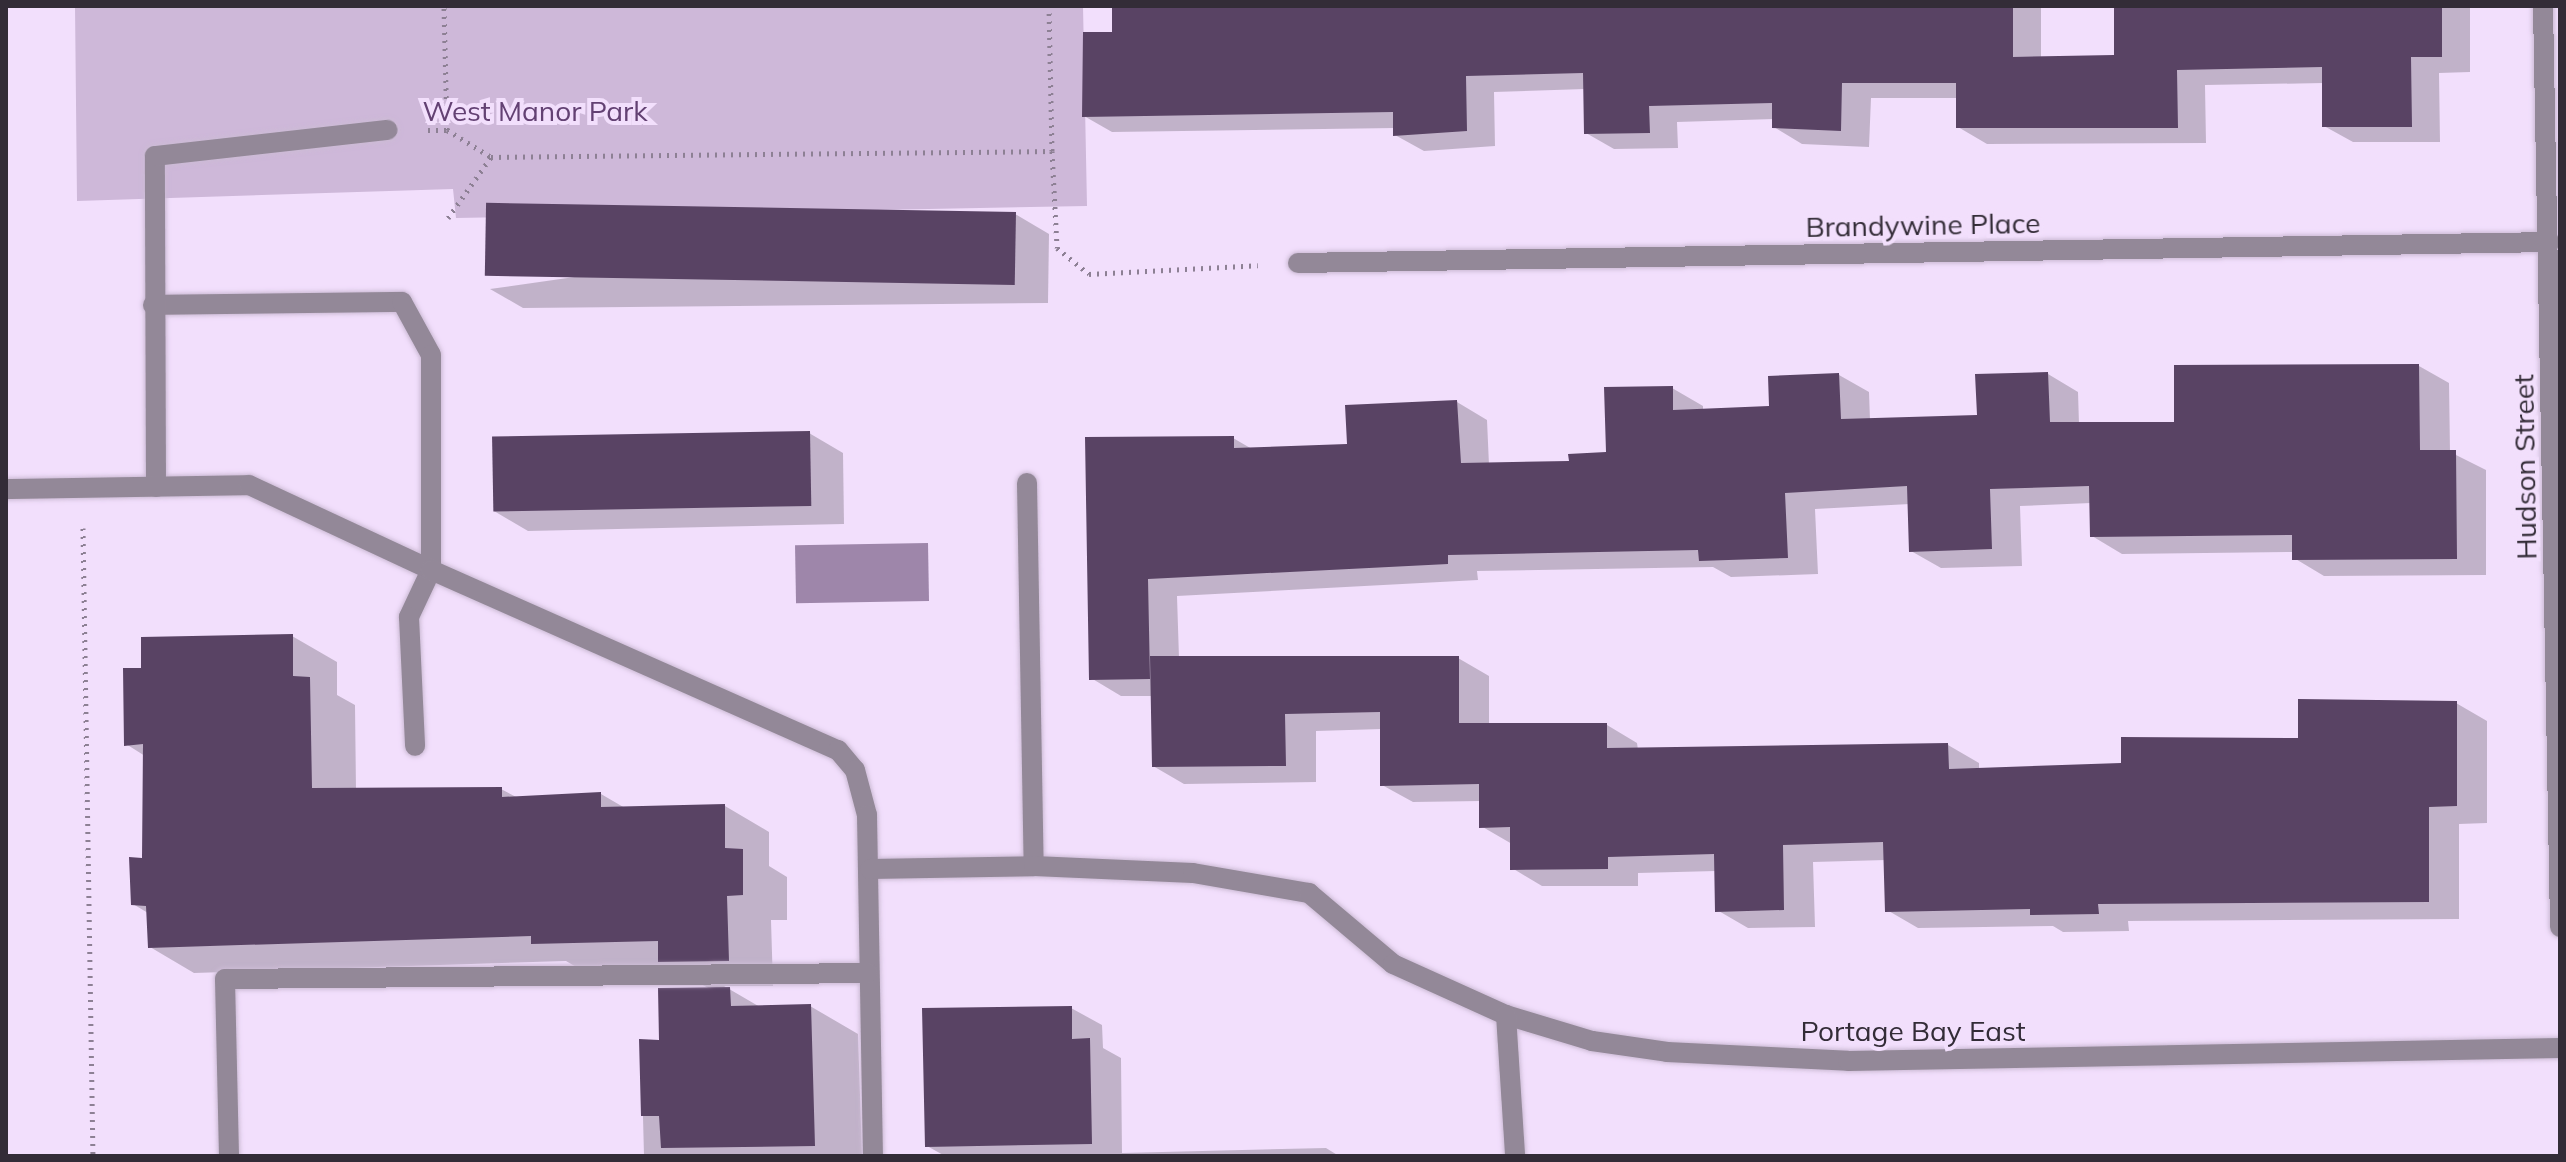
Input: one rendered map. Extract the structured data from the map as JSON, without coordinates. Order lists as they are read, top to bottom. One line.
{"streets":{"street":["Brandywine Place","Hudson Street","Portage Bay East"]},"crossings":[["Brandywine Place","Hudson Street"]],"parks":["West Manor Park"]}
